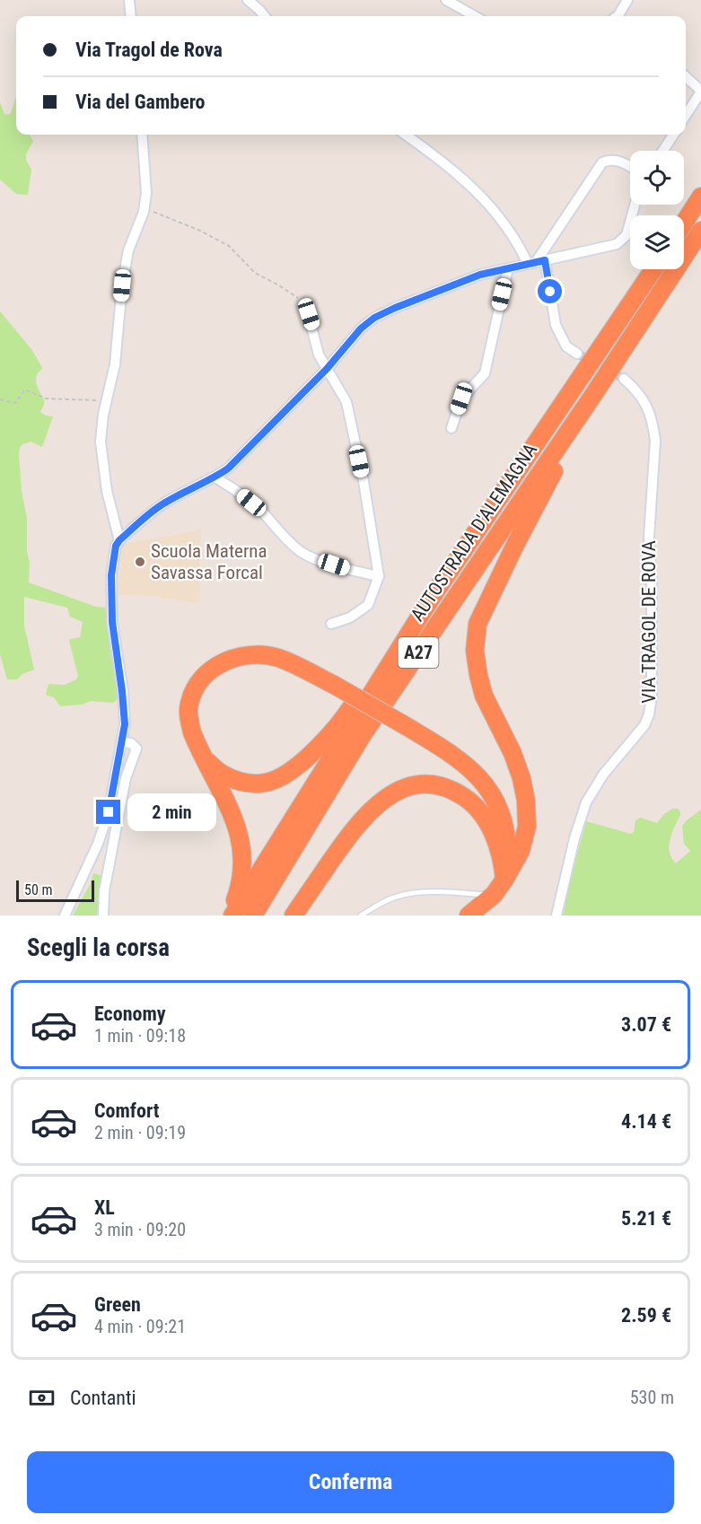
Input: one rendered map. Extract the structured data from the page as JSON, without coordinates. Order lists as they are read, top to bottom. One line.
{"streets":{"highway":["AUTOSTRADA D'ALEMAGNA","A27"],"street":["VIA TRAGOL DE ROVA"]},"crossings":[["AUTOSTRADA D'ALEMAGNA","A27"]],"places":["Scuola Materna Savassa Forcal"],"scale_bar":"50 m","page":{"banner":["Via Tragol de Rova","Via del Gambero"],"bubble":"2 min","scale":"50 m","heading":"Scegli la corsa","list":[{"name":"Economy","note":"1 min · 09:18","value":"3.07 €"},{"name":"Comfort","note":"2 min · 09:19","value":"4.14 €"},{"name":"XL","note":"3 min · 09:20","value":"5.21 €"},{"name":"Green","note":"4 min · 09:21","value":"2.59 €"}],"pay":["Contanti","530 m"],"buttons":"Conferma"}}
